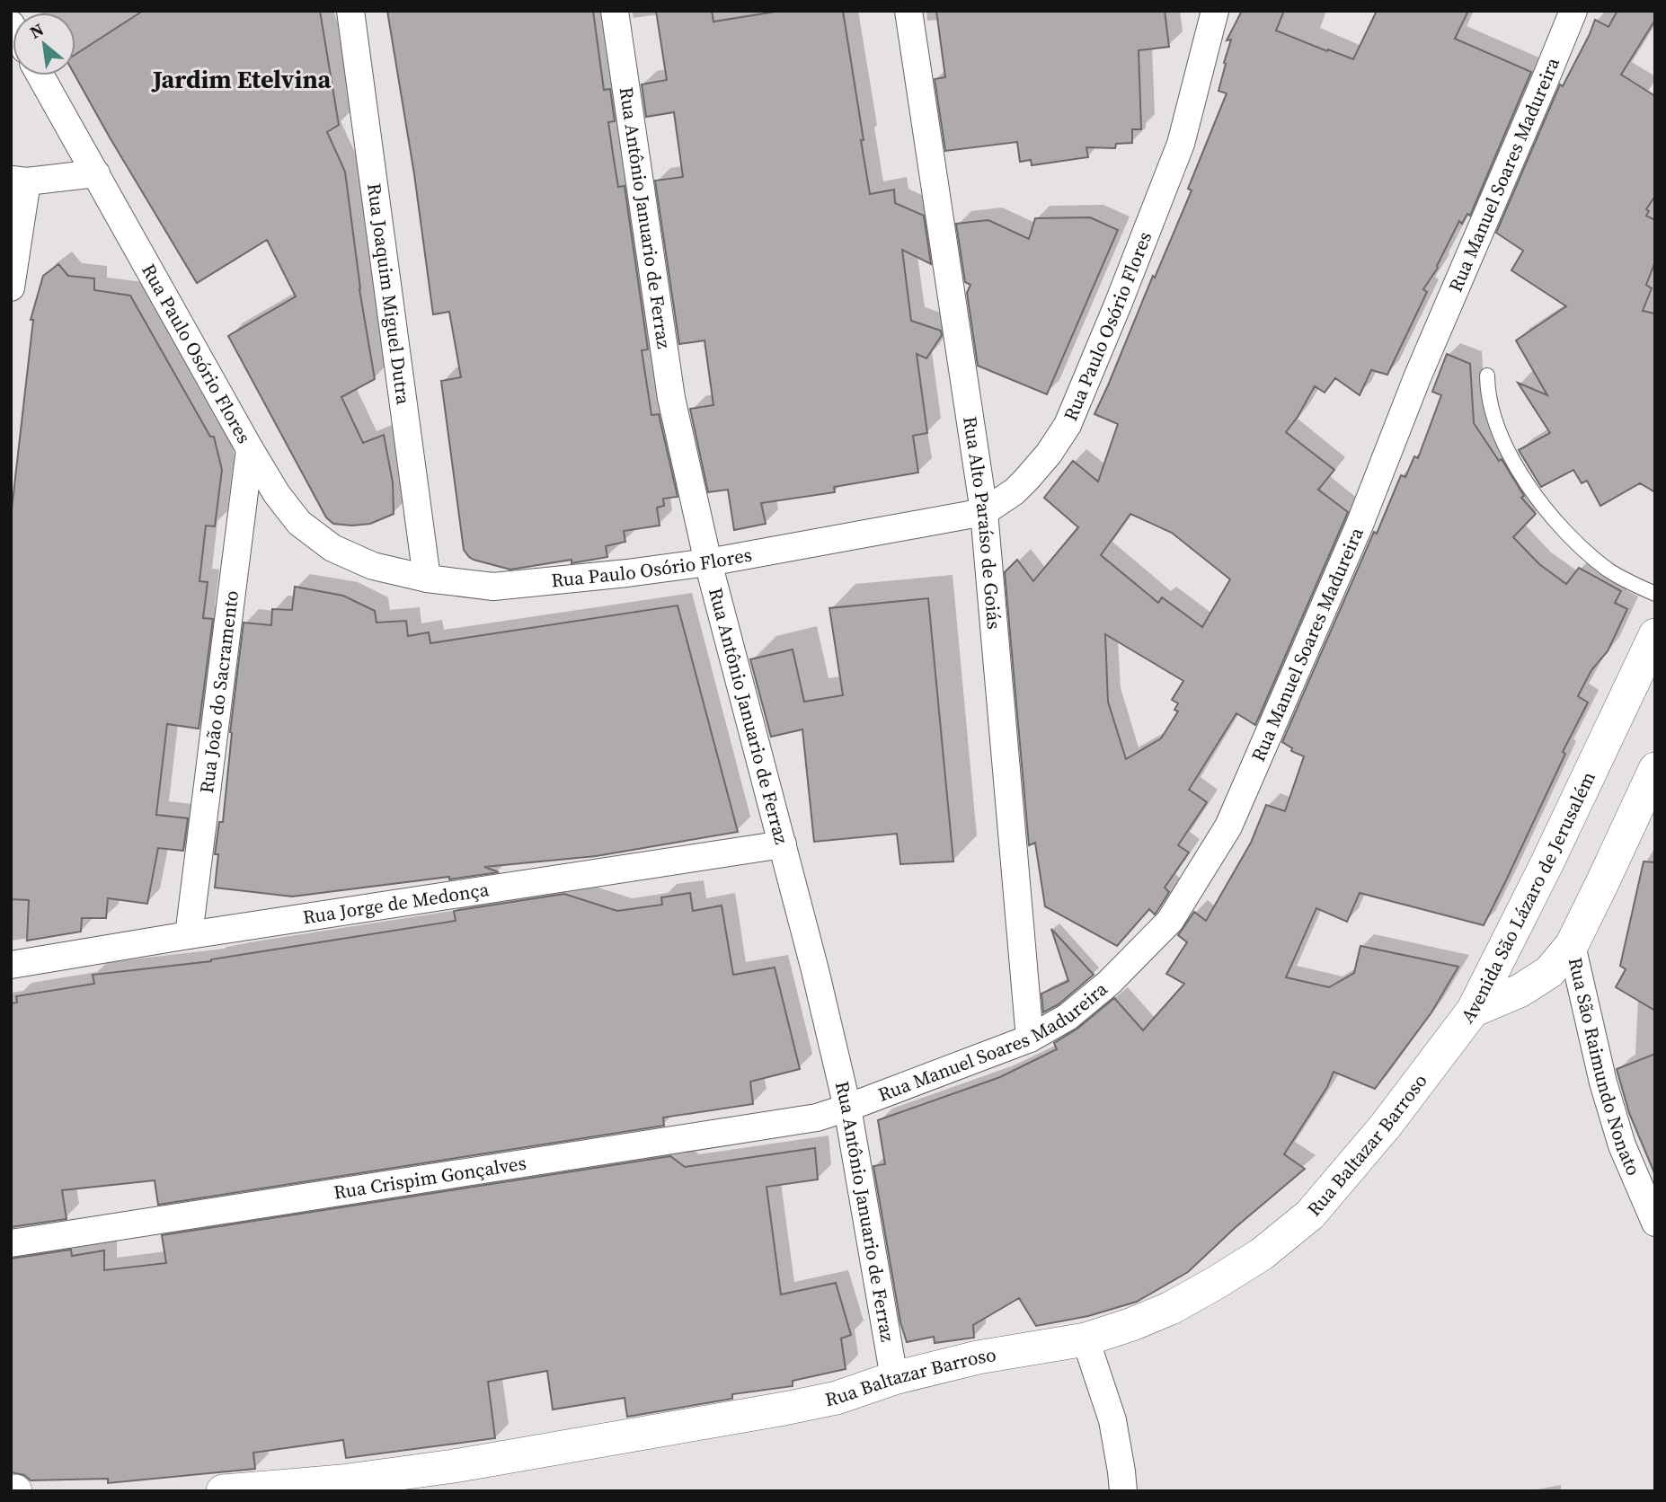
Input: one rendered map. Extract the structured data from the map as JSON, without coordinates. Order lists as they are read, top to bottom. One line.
{"streets":{"street":["Rua Manuel Soares Madureira","Rua Antônio Januario de Ferraz","Rua Joaquim Miguel Dutra","Rua Paulo Osório Flores","Rua Alto Paraíso de Goiás","Rua João do Sacramento","Avenida São Lázaro de Jerusalém","Rua Jorge de Medonça","Rua São Raimundo Nonato","Rua Baltazar Barroso","Rua Crispim Gonçalves"]},"crossings":[["Rua Manuel Soares Madureira","Rua Antônio Januario de Ferraz"],["Rua Manuel Soares Madureira","Rua Alto Paraíso de Goiás"],["Rua Manuel Soares Madureira","Rua Crispim Gonçalves"],["Rua Antônio Januario de Ferraz","Rua Paulo Osório Flores"],["Rua Antônio Januario de Ferraz","Rua Jorge de Medonça"],["Rua Antônio Januario de Ferraz","Rua Baltazar Barroso"],["Rua Antônio Januario de Ferraz","Rua Crispim Gonçalves"],["Rua Joaquim Miguel Dutra","Rua Paulo Osório Flores"],["Rua Paulo Osório Flores","Rua Alto Paraíso de Goiás"],["Rua Paulo Osório Flores","Rua João do Sacramento"],["Rua João do Sacramento","Rua Jorge de Medonça"],["Avenida São Lázaro de Jerusalém","Rua São Raimundo Nonato"],["Avenida São Lázaro de Jerusalém","Rua Baltazar Barroso"]],"districts":["Jardim Etelvina"],"north":"top left"}
